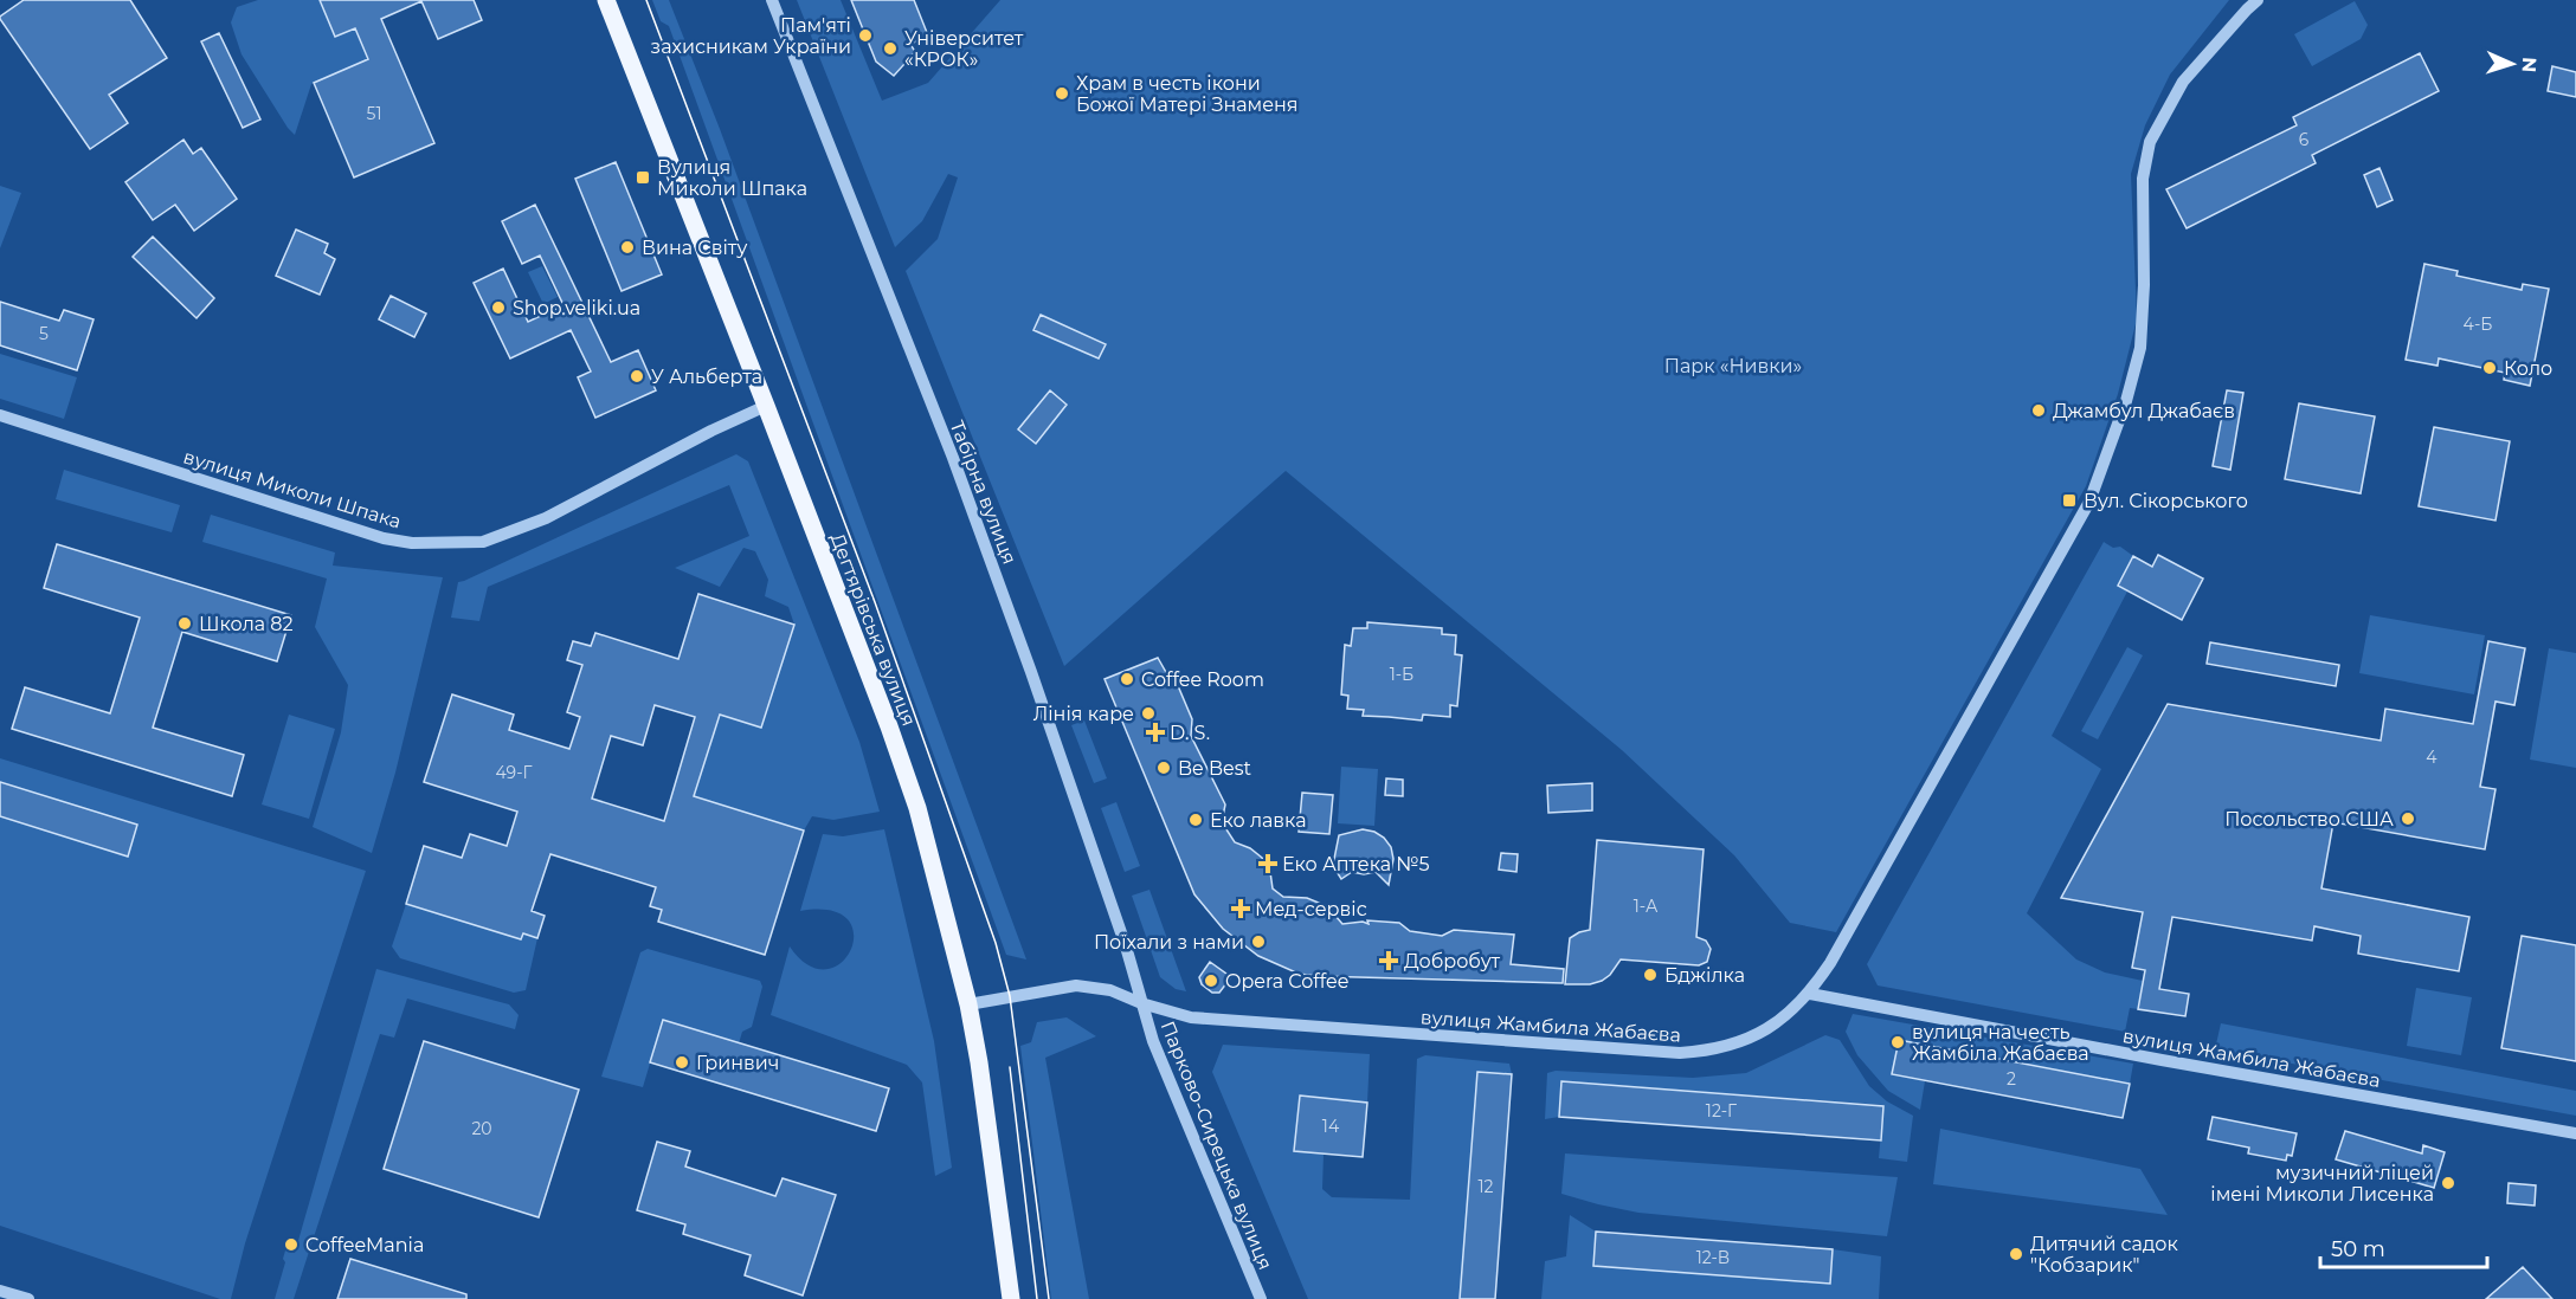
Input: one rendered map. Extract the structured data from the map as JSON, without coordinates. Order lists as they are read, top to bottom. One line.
{"streets":{"main road":["Дегтярівська вулиця"],"street":["вулиця Миколи Шпака","Табірна вулиця","вулиця Жамбила Жабаєва","Парково-Сирецька вулиця"]},"crossings":[["вулиця Миколи Шпака","Дегтярівська вулиця"],["Табірна вулиця","вулиця Жамбила Жабаєва"],["Табірна вулиця","Парково-Сирецька вулиця"],["Дегтярівська вулиця","вулиця Жамбила Жабаєва"],["вулиця Жамбила Жабаєва","Парково-Сирецька вулиця"]],"parks":["Парк «Нивки»"],"places":{"other":["Пам'яті захисникам України","Університет «КРОК»","Храм в честь ікони Божої Матері Знаменя","Вина Світу","Shop.veliki.ua","Коло","У Альберта","Джамбул Джабаєв","Школа 82","Coffee Room","Лінія каре","Be Best","Посольство США","Еко лавка","Поїхали з нами","Бджілка","Opera Coffee","вулиця на честь Жамбіла Жабаєва","Гринвич","музичний ліцей імені Миколи Лисенка","CoffeeMania","Дитячий садок \"Кобзарик\""],"transit":["Вулиця Миколи Шпака","Вул. Сікорського"],"health":["D. S.","Еко Аптека №5","Мед-сервіс","Добробут"]},"house_numbers":["51","6","4-Б","5","1-Б","4","49-Г","1-А","2","12-Г","14","20","12","12-В"],"scale_bar":"50 m","north":"right"}
